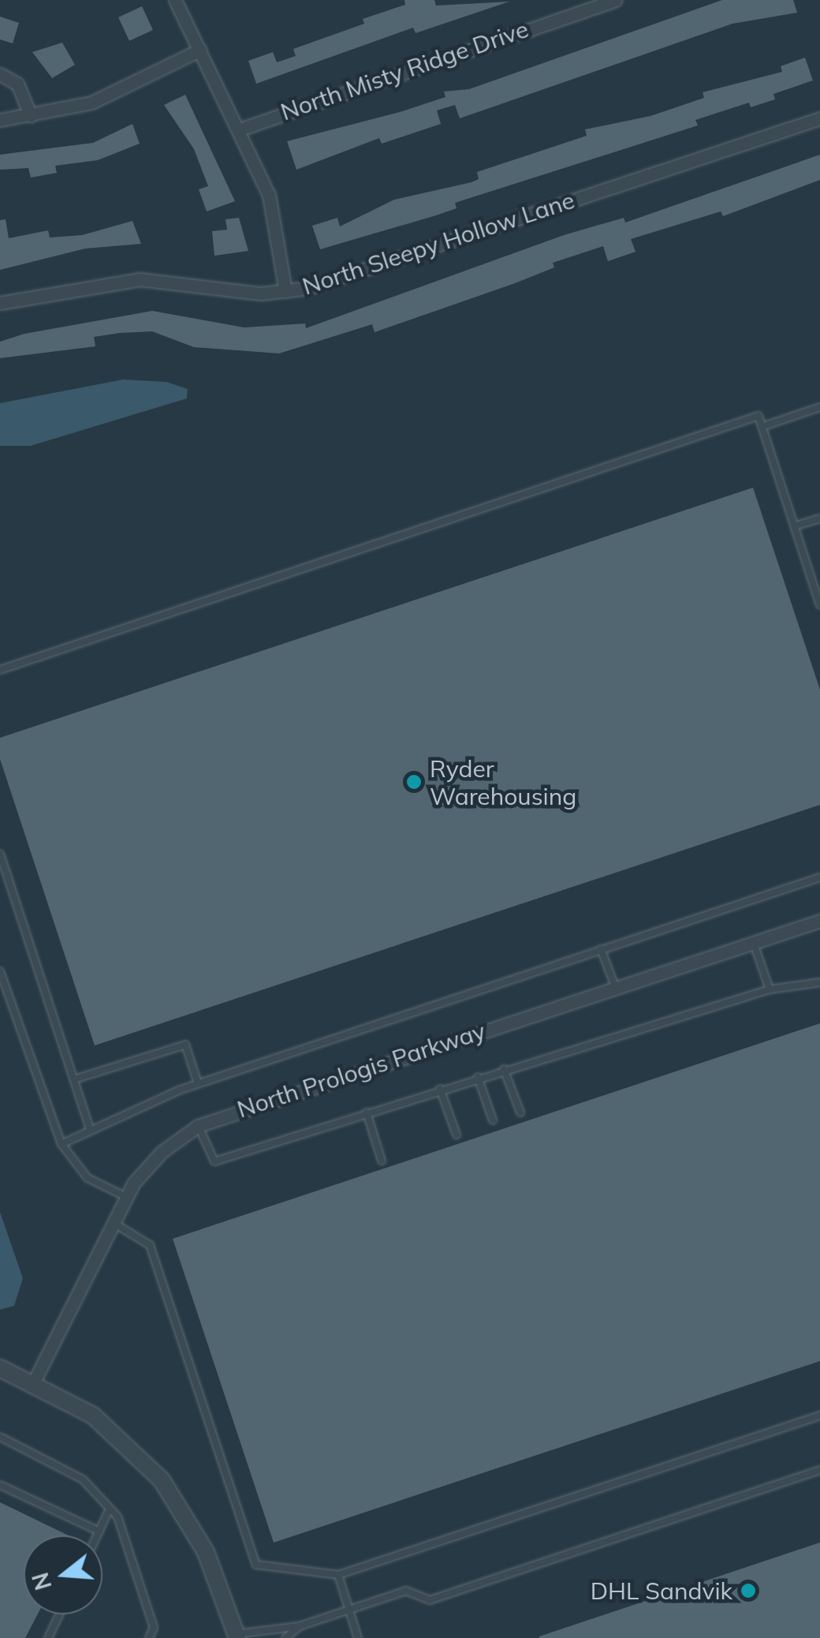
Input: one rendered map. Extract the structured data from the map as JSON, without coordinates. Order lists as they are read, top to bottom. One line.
{"streets":{"street":["North Misty Ridge Drive","North Sleepy Hollow Lane","North Prologis Parkway"]},"places":["Ryder Warehousing","DHL Sandvik"],"north":"left"}
